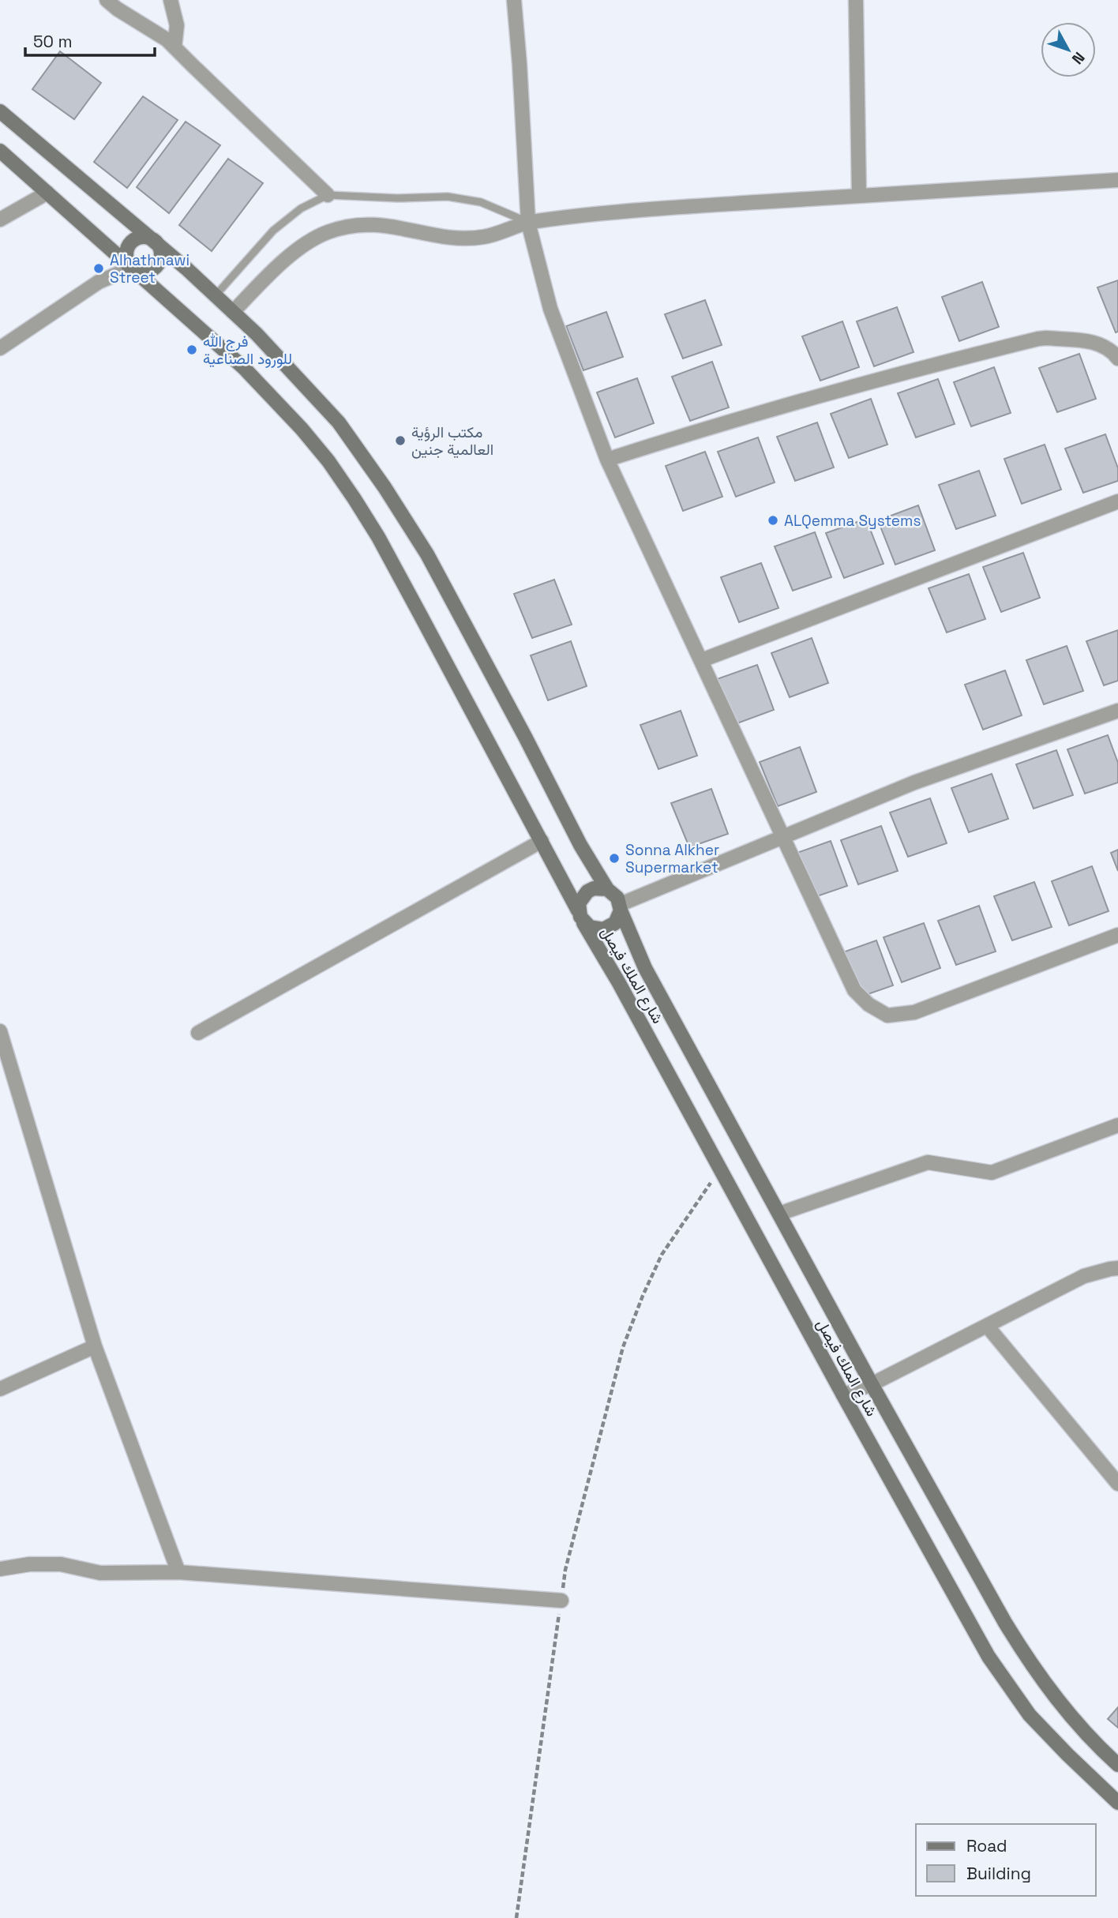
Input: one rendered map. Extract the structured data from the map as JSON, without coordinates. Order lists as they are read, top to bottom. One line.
{"streets":{"main road":["شارع الملك فيصل"]},"places":["Alhathnawi Street","فرج الله للورود الصناعية","مكتب الرؤية العالمية جنين","ALQemma Systems","Sonna Alkher Supermarket"],"legend":["Road","Building"],"scale_bar":"50 m","north":"bottom right"}
